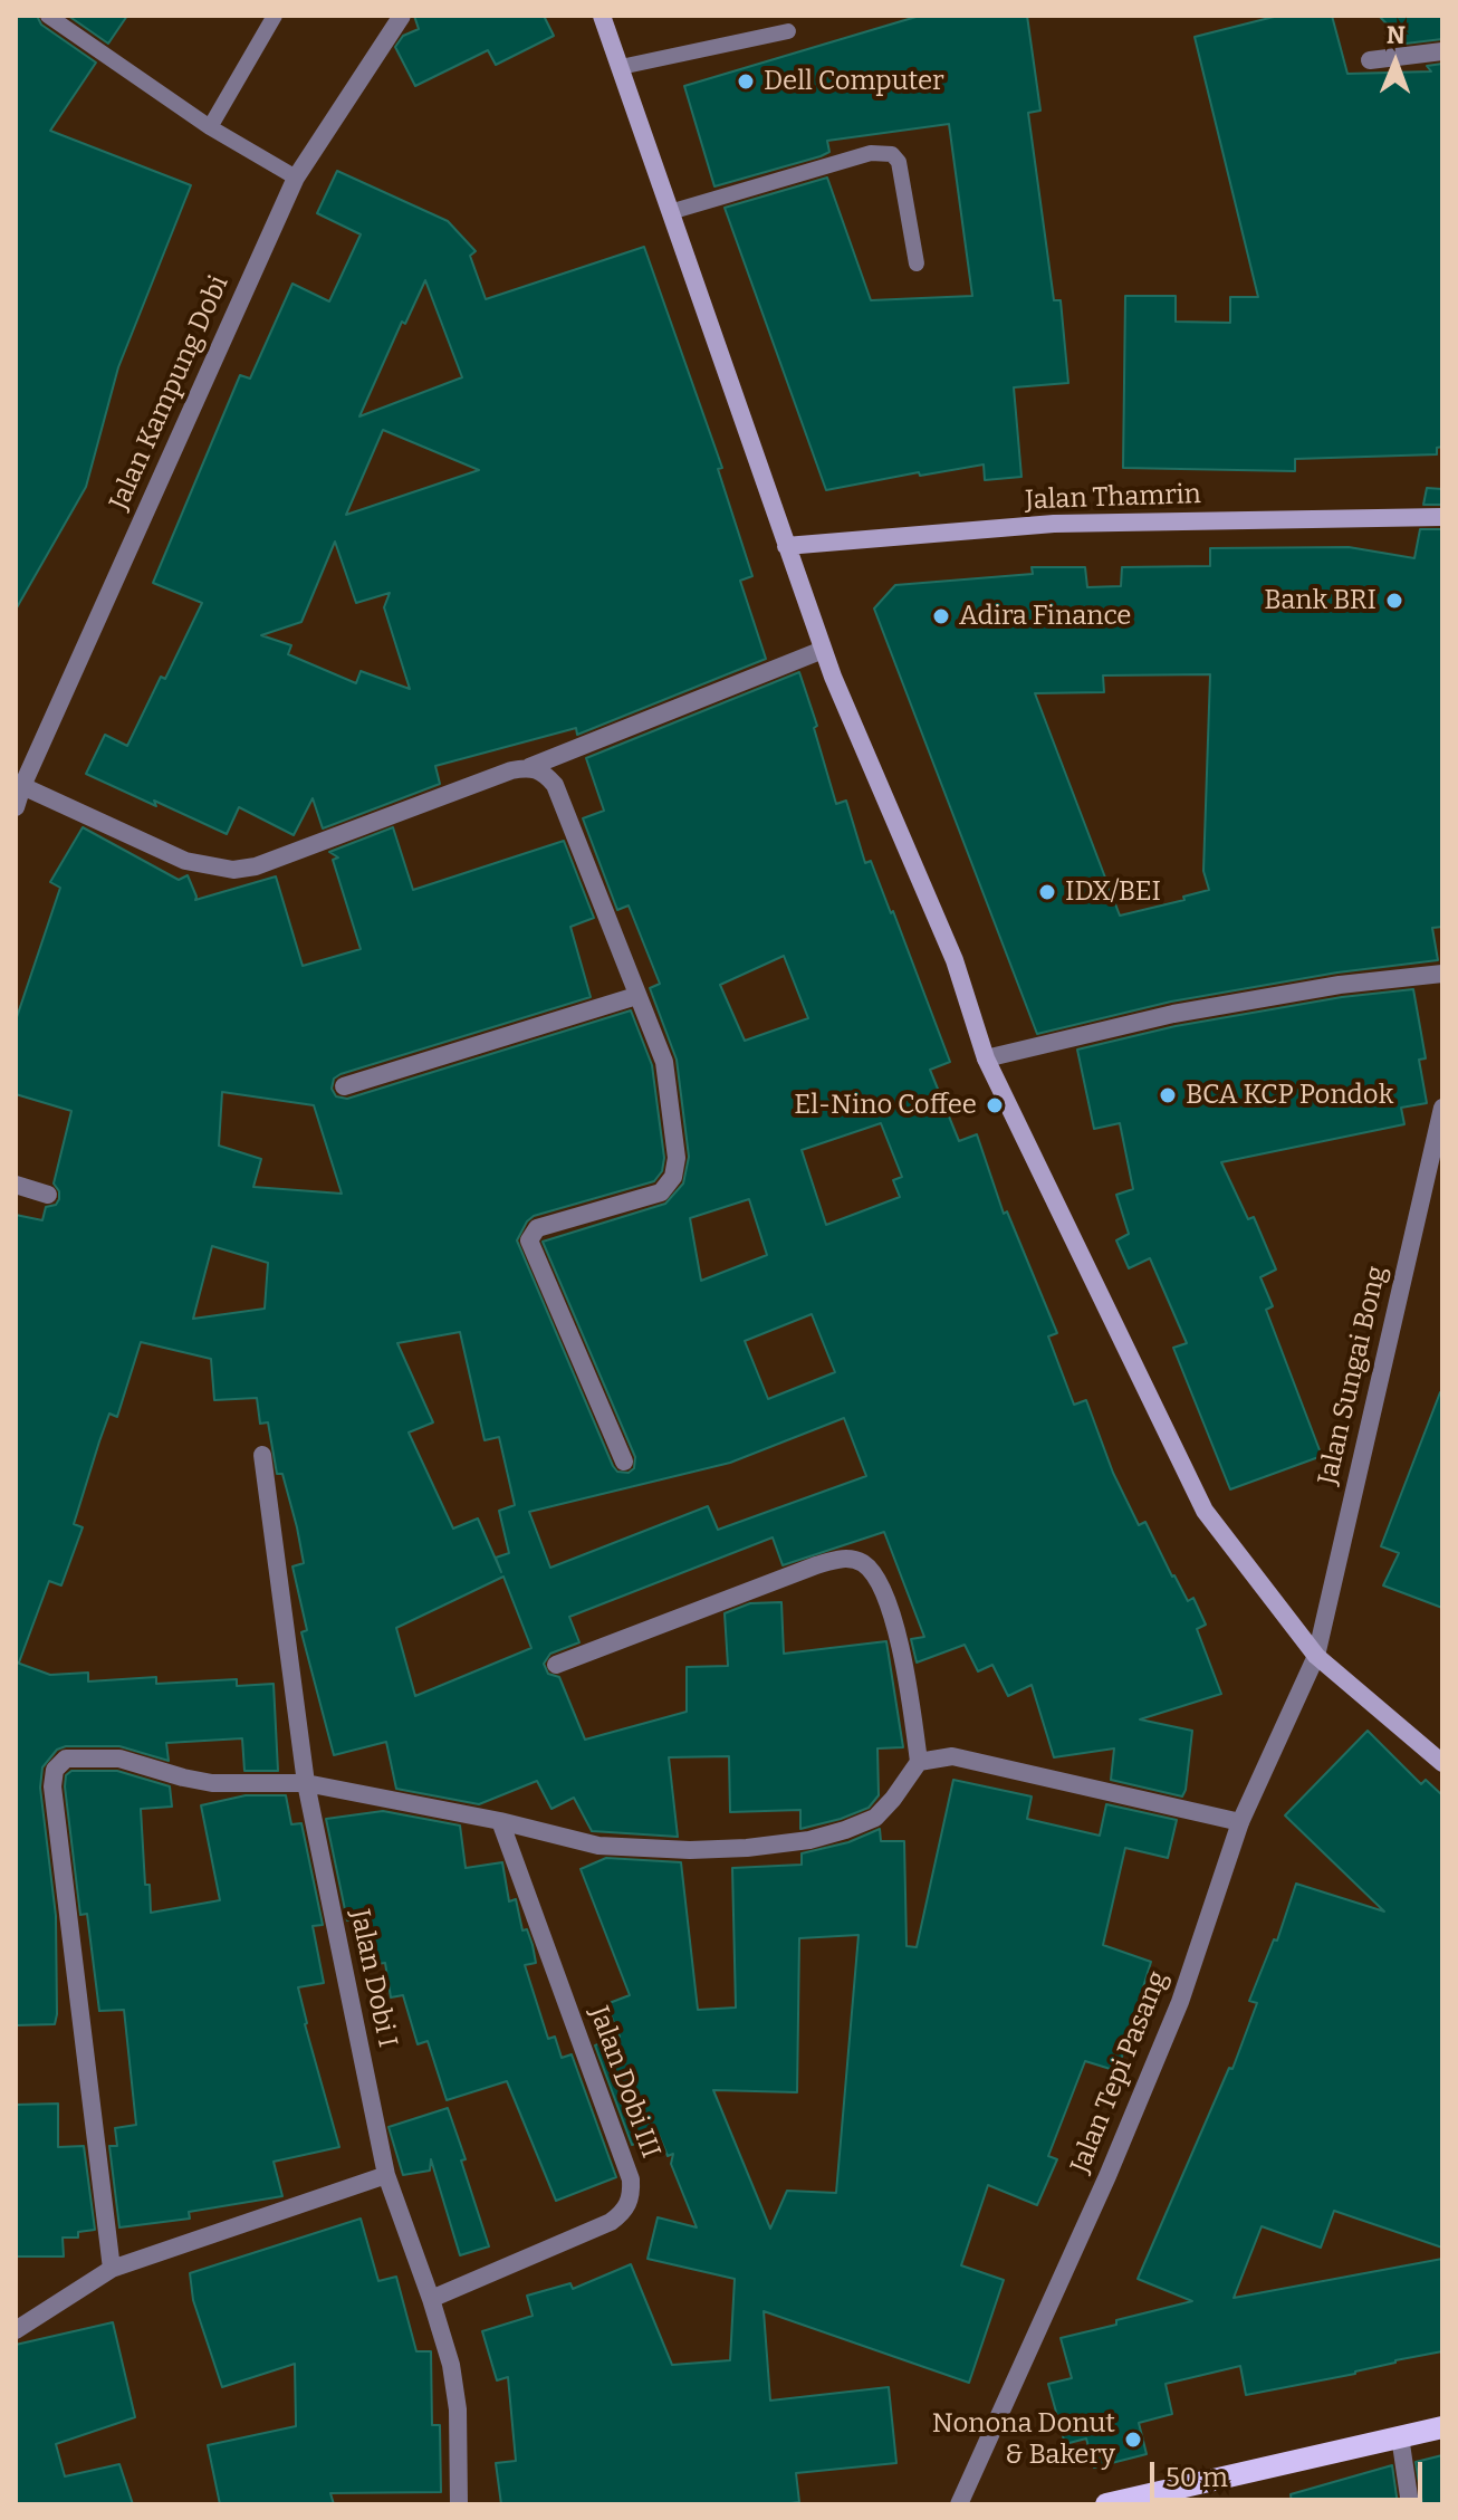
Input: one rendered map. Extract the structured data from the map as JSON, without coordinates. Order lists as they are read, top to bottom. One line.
{"streets":{"main road":["Jalan Thamrin"],"street":["Jalan Kampung Dobi","Jalan Sungai Bong","Jalan Dobi I","Jalan Tepi Pasang","Jalan Dobi III"]},"crossings":[["Jalan Sungai Bong","Jalan Tepi Pasang"],["Jalan Dobi I","Jalan Dobi III"]],"places":["Dell Computer","Bank BRI","Adira Finance","IDX/BEI","BCA KCP Pondok","El-Nino Coffee","Nonona Donut & Bakery"],"scale_bar":"50 m","north":"top"}
